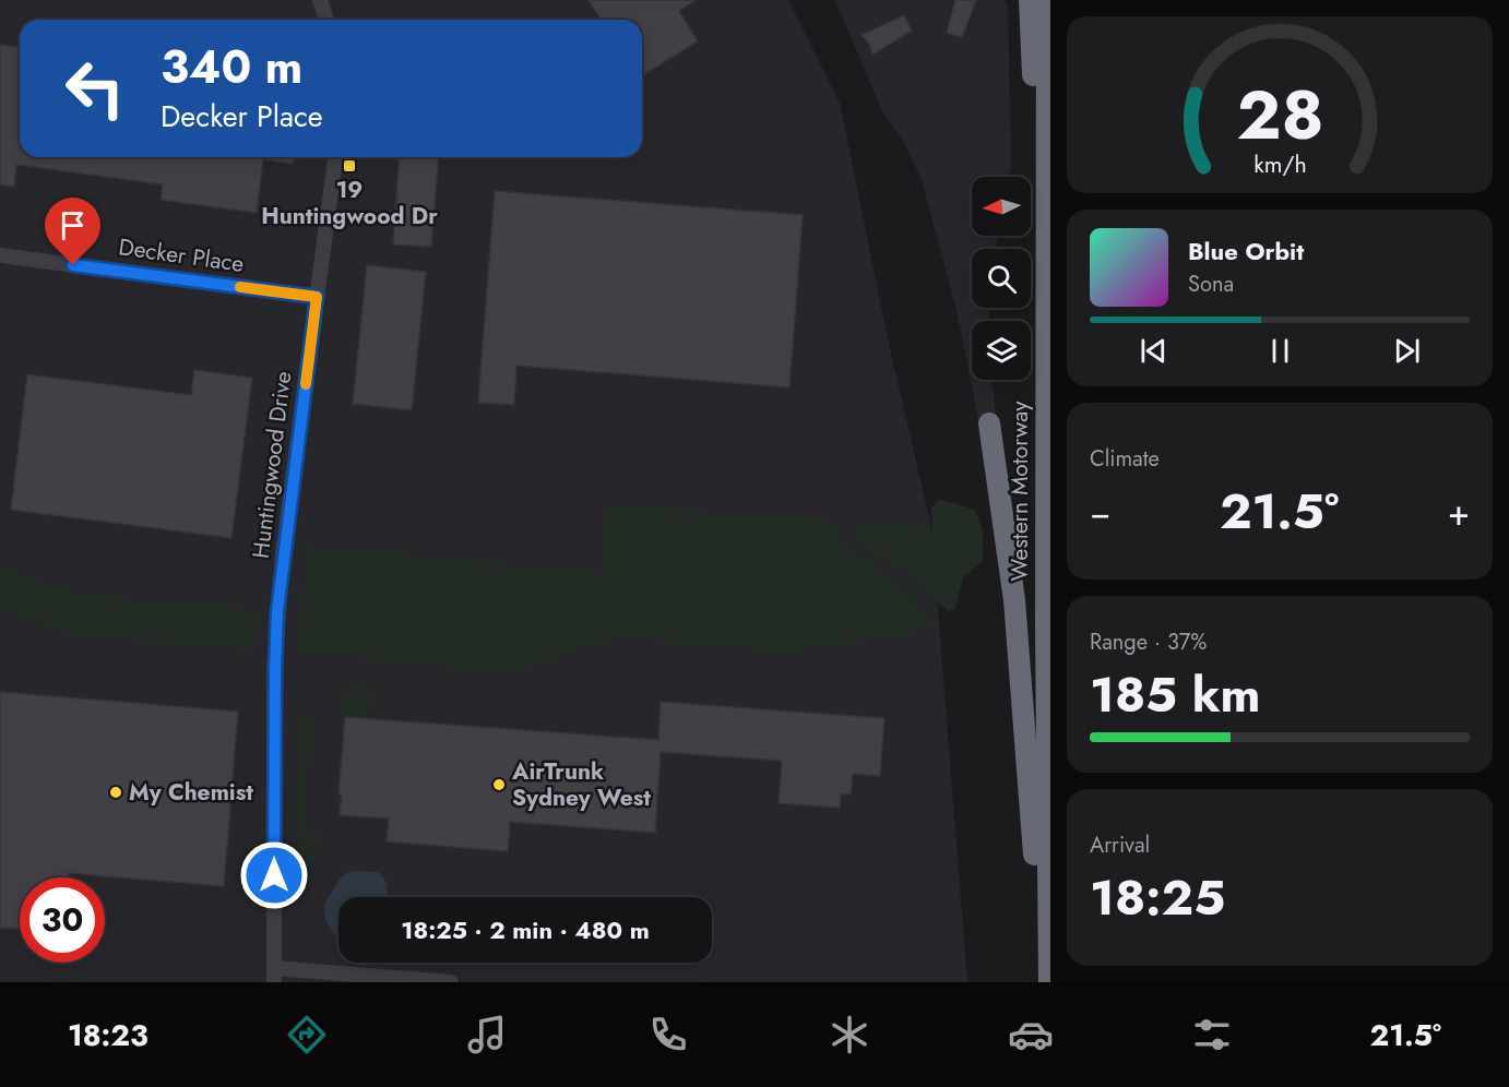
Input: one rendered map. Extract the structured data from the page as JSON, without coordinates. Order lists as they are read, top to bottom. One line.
{"streets":{"highway":["Western Motorway"],"street":["Decker Place","Huntingwood Drive"]},"crossings":[["Decker Place","Huntingwood Drive"]],"places":{"transit":["19 Huntingwood Dr"],"other":["AirTrunk Sydney West","My Chemist"]},"north":"left","page":{"turn":["340 m","Decker Place"],"song":["Blue Orbit","Sona"],"tile":["Climate",["Range · 37%","185 km"],["Arrival","18:25"]],"heat":["−","21.5°","+"],"limit":"30","trip":"18:25 · 2 min · 480 m","tabs":["18:23","21.5°"],"gauge":["28","km/h"]}}
